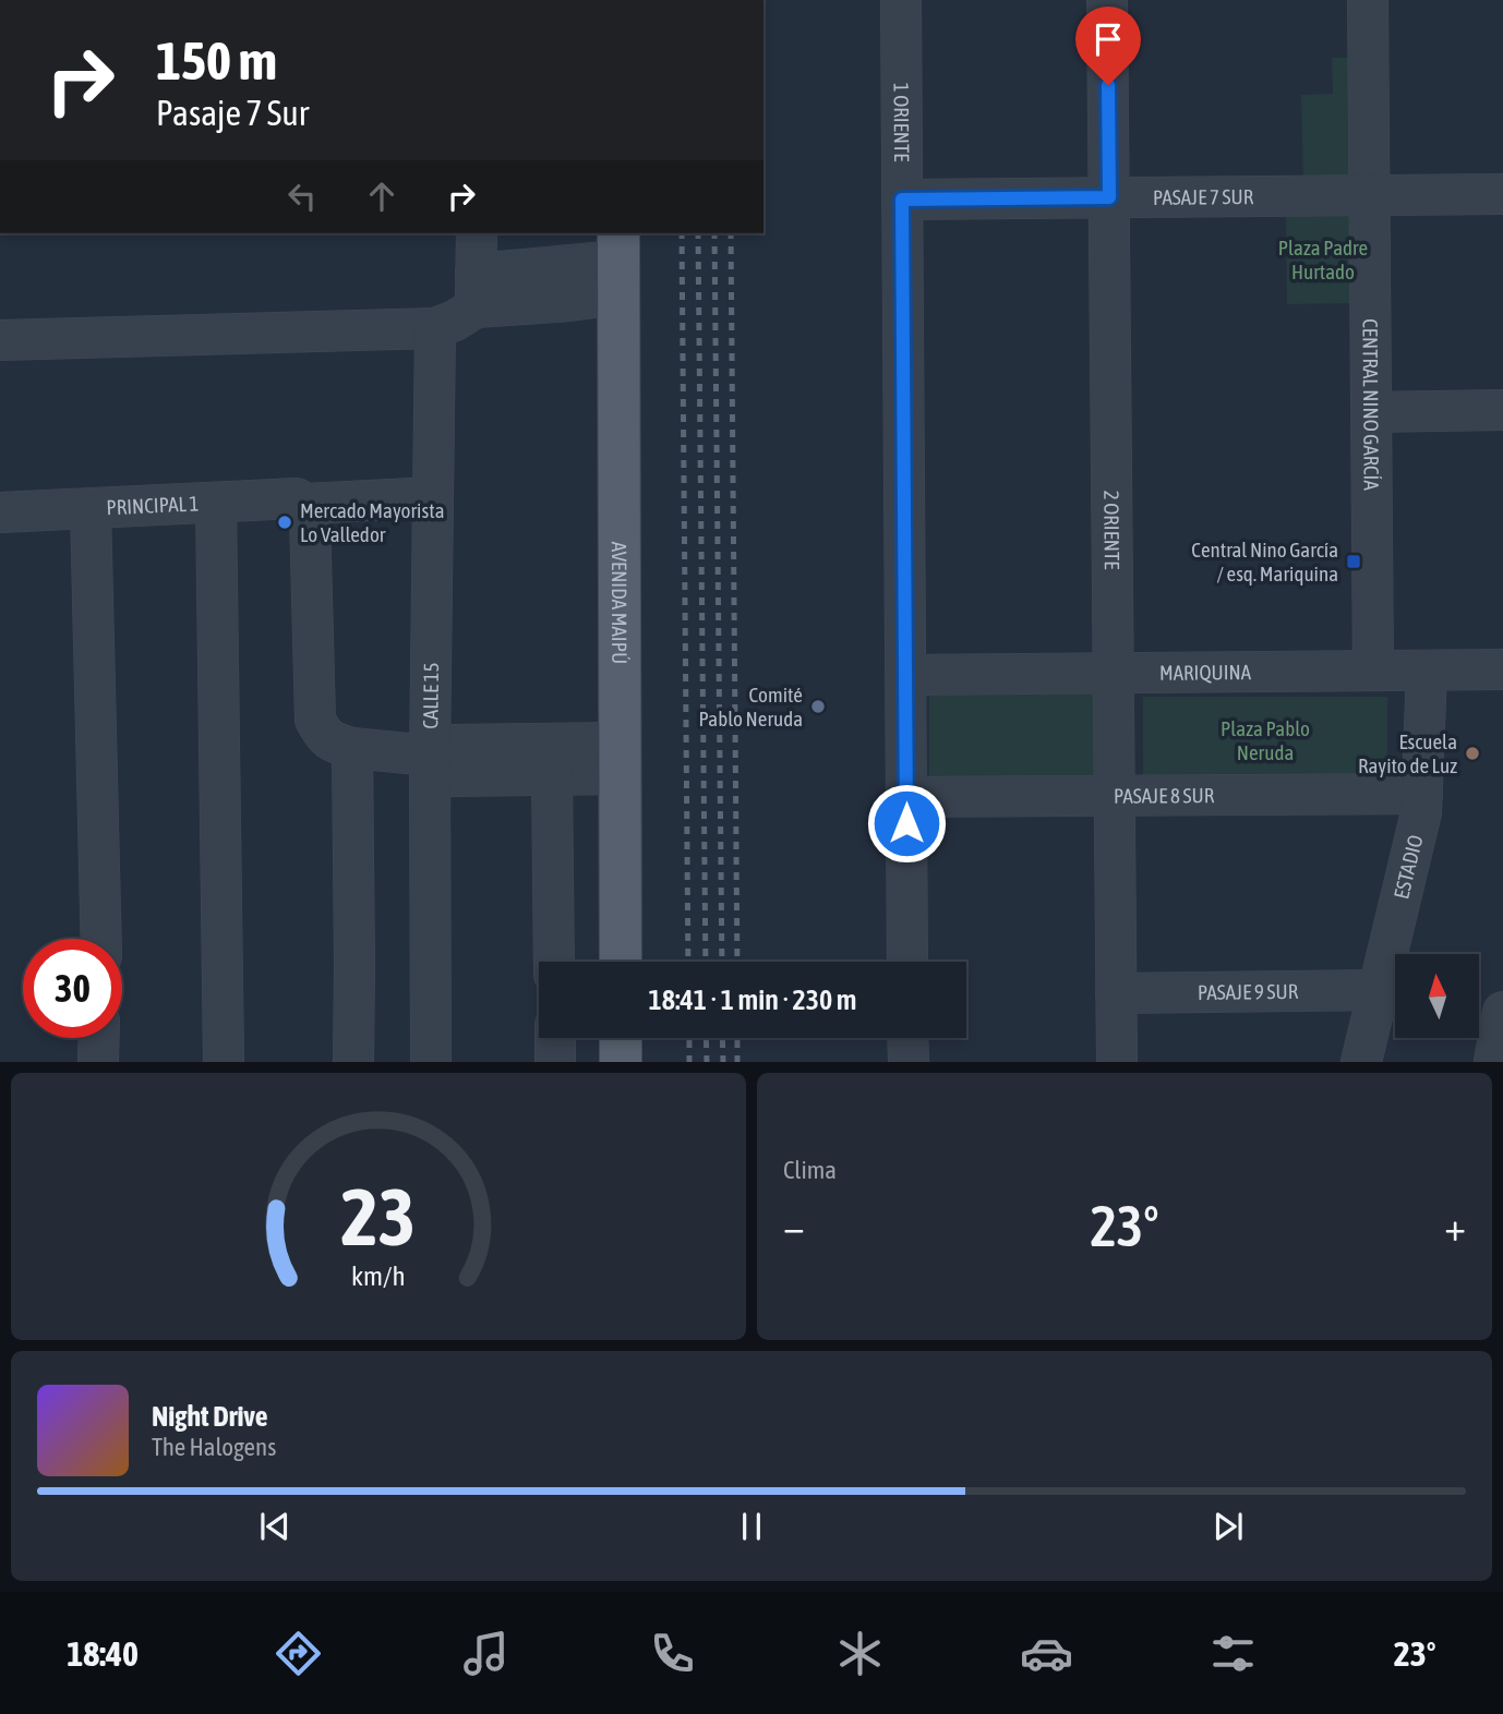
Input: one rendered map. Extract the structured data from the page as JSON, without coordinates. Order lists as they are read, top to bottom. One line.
{"streets":{"main road":["AVENIDA MAIPÚ"],"street":["1 ORIENTE","PASAJE 7 SUR","CENTRAL NINO GARCÍA","PRINCIPAL 1","2 ORIENTE","MARIQUINA","CALLE 15","PASAJE 8 SUR","ESTADIO","PASAJE 9 SUR"]},"crossings":[["1 ORIENTE","PASAJE 7 SUR"],["1 ORIENTE","MARIQUINA"],["1 ORIENTE","PASAJE 8 SUR"],["PASAJE 7 SUR","CENTRAL NINO GARCÍA"],["PASAJE 7 SUR","2 ORIENTE"],["CENTRAL NINO GARCÍA","MARIQUINA"],["PRINCIPAL 1","CALLE 15"],["2 ORIENTE","MARIQUINA"],["2 ORIENTE","PASAJE 8 SUR"],["2 ORIENTE","PASAJE 9 SUR"],["MARIQUINA","ESTADIO"],["PASAJE 8 SUR","ESTADIO"],["ESTADIO","PASAJE 9 SUR"]],"parks":["Plaza Padre Hurtado","Plaza Pablo Neruda"],"places":{"other":["Mercado Mayorista Lo Valledor","Comité Pablo Neruda","Escuela Rayito de Luz"],"transit":["Central Nino García / esq. Mariquina"]},"north":"top","page":{"turn":["150 m","Pasaje 7 Sur"],"limit":"30","trip":"18:41 · 1 min · 230 m","tile":"Clima","heat":["−","23°","+"],"song":["Night Drive","The Halogens"],"tabs":["18:40","23°"],"gauge":["23","km/h"]}}
